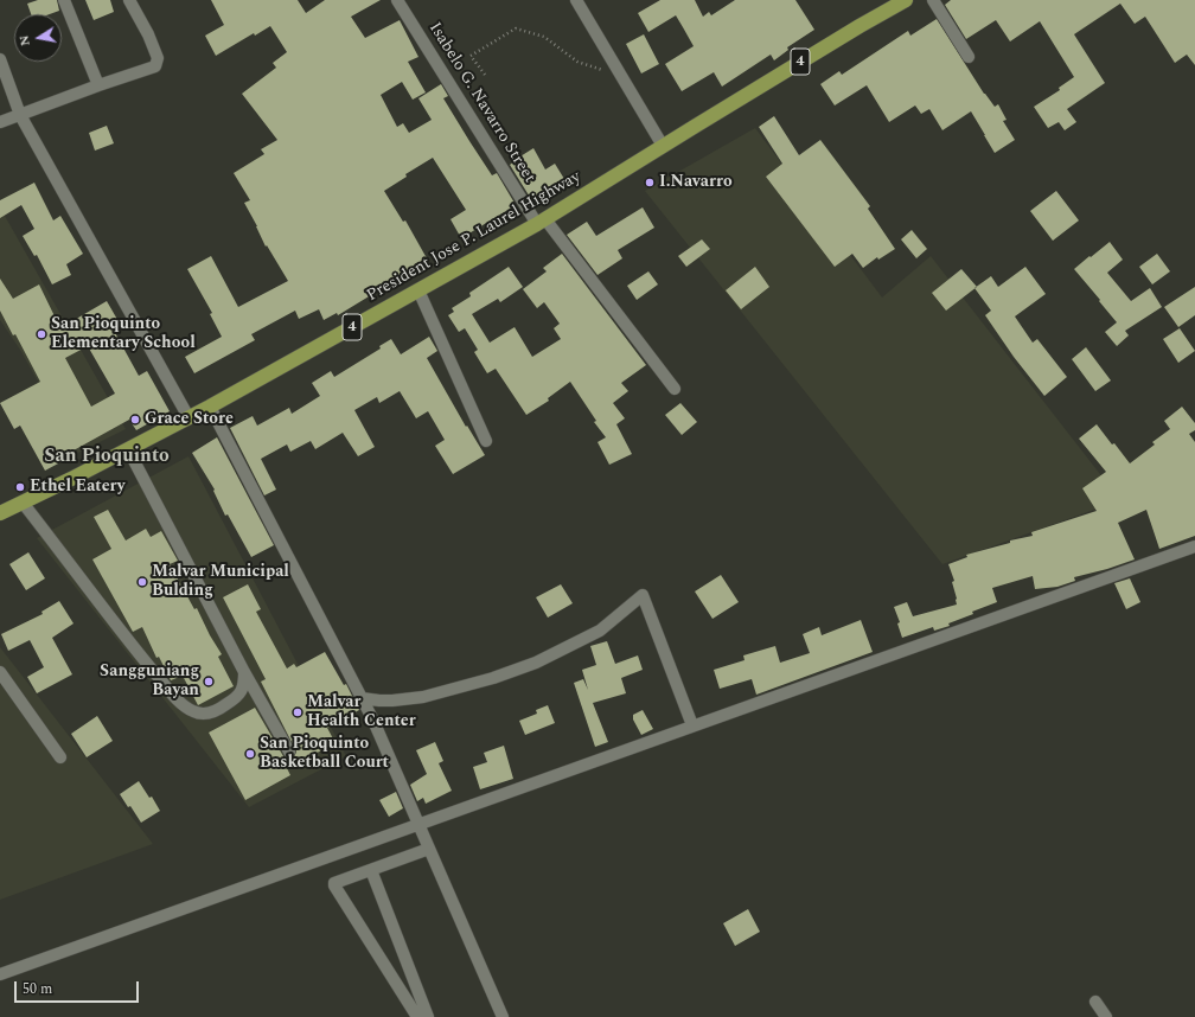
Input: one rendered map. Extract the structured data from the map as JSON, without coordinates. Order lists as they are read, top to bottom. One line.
{"streets":{"highway":["4","President Jose P. Laurel Highway"],"street":["Isabelo G. Navarro Street"]},"crossings":[["Isabelo G. Navarro Street","President Jose P. Laurel Highway"]],"districts":["San Pioquinto"],"places":["I.Navarro","San Pioquinto Elementary School","Grace Store","Ethel Eatery","Malvar Municipal Bulding","Sangguniang Bayan","Malvar Health Center","San Pioquinto Basketball Court"],"scale_bar":"50 m","north":"left"}
